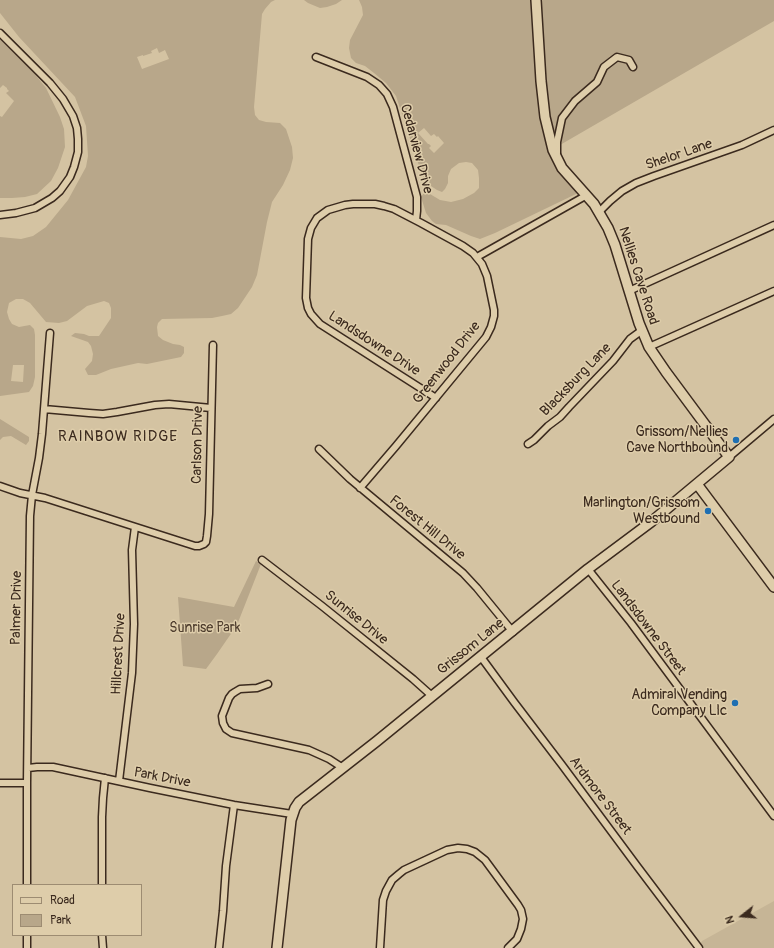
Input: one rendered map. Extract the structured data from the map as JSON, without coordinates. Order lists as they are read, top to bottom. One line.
{"streets":{"street":["Cedarview Drive","Shelor Lane","Nellies Cave Road","Landsdowne Drive","Greenwood Drive","Blacksburg Lane","Carlson Drive","Forest Hill Drive","Palmer Drive","Sunrise Drive","Landsdowne Street","Grissom Lane","Hillcrest Drive","Park Drive","Ardmore Street"]},"crossings":[["Cedarview Drive","Landsdowne Drive"],["Cedarview Drive","Greenwood Drive"],["Shelor Lane","Nellies Cave Road"],["Nellies Cave Road","Blacksburg Lane"],["Nellies Cave Road","Grissom Lane"],["Landsdowne Drive","Greenwood Drive"],["Greenwood Drive","Forest Hill Drive"],["Carlson Drive","Hillcrest Drive"],["Forest Hill Drive","Grissom Lane"],["Palmer Drive","Park Drive"],["Sunrise Drive","Grissom Lane"],["Landsdowne Street","Grissom Lane"],["Grissom Lane","Park Drive"],["Grissom Lane","Ardmore Street"],["Hillcrest Drive","Park Drive"]],"districts":["RAINBOW RIDGE"],"parks":["Sunrise Park"],"places":["Grissom/Nellies Cave Northbound","Marlington/Grissom Westbound","Admiral Vending Company Llc"],"legend":["Road","Park"],"north":"left"}
